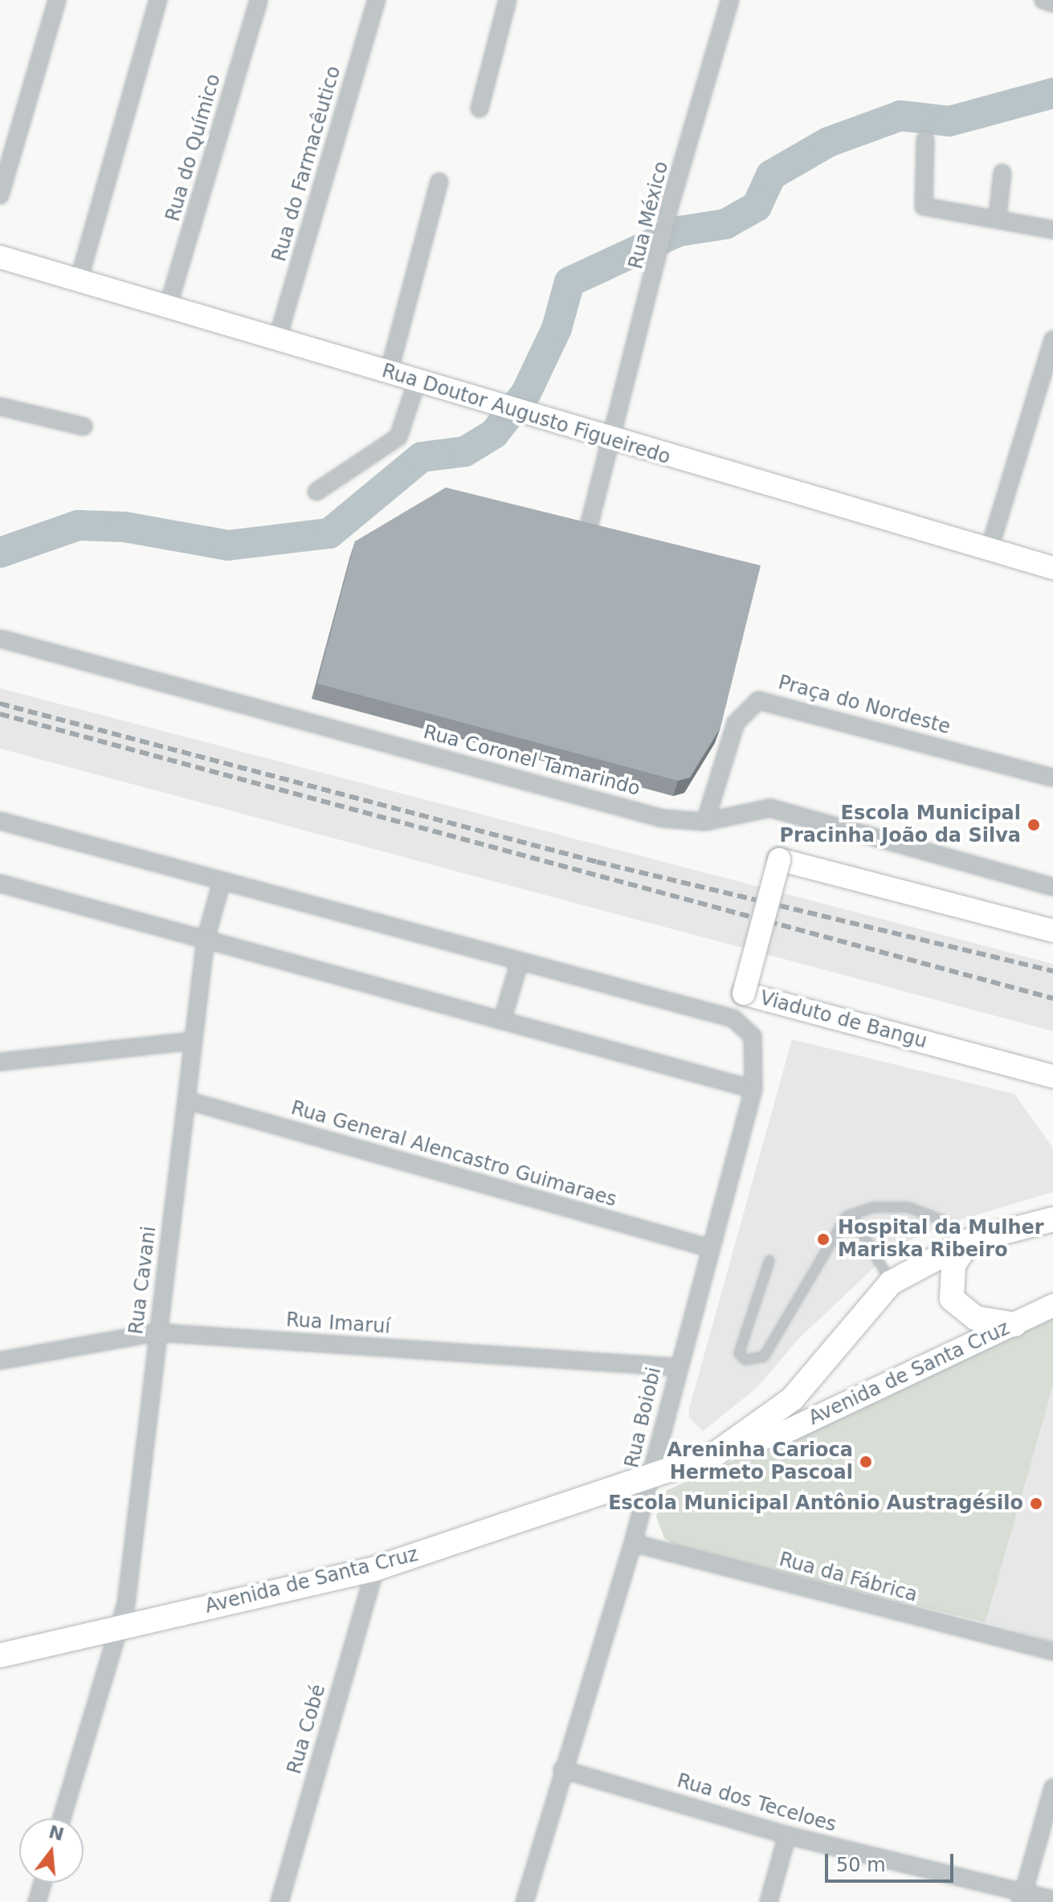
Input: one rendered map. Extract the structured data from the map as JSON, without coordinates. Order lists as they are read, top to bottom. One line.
{"streets":{"main road":["Avenida de Santa Cruz"],"street":["Rua do Químico","Rua do Farmacêutico","Rua México","Rua Doutor Augusto Figueiredo","Praça do Nordeste","Rua Coronel Tamarindo","Viaduto de Bangu","Rua General Alencastro Guimaraes","Rua Cavani","Rua Imaruí","Rua Boiobi","Rua da Fábrica","Rua Cobé","Rua dos Teceloes"]},"crossings":[["Rua do Químico","Rua Doutor Augusto Figueiredo"],["Rua do Farmacêutico","Rua Doutor Augusto Figueiredo"],["Rua México","Rua Doutor Augusto Figueiredo"],["Praça do Nordeste","Rua Coronel Tamarindo"],["Rua General Alencastro Guimaraes","Rua Cavani"],["Rua General Alencastro Guimaraes","Rua Boiobi"],["Rua Cavani","Rua Imaruí"],["Rua Cavani","Avenida de Santa Cruz"],["Rua Imaruí","Rua Boiobi"],["Avenida de Santa Cruz","Rua Boiobi"],["Avenida de Santa Cruz","Rua Cobé"],["Rua Boiobi","Rua da Fábrica"],["Rua Boiobi","Rua dos Teceloes"]],"places":["Escola Municipal Pracinha João da Silva","Hospital da Mulher Mariska Ribeiro","Areninha Carioca Hermeto Pascoal","Escola Municipal Antônio Austragésilo"],"scale_bar":"50 m","north":"top"}
